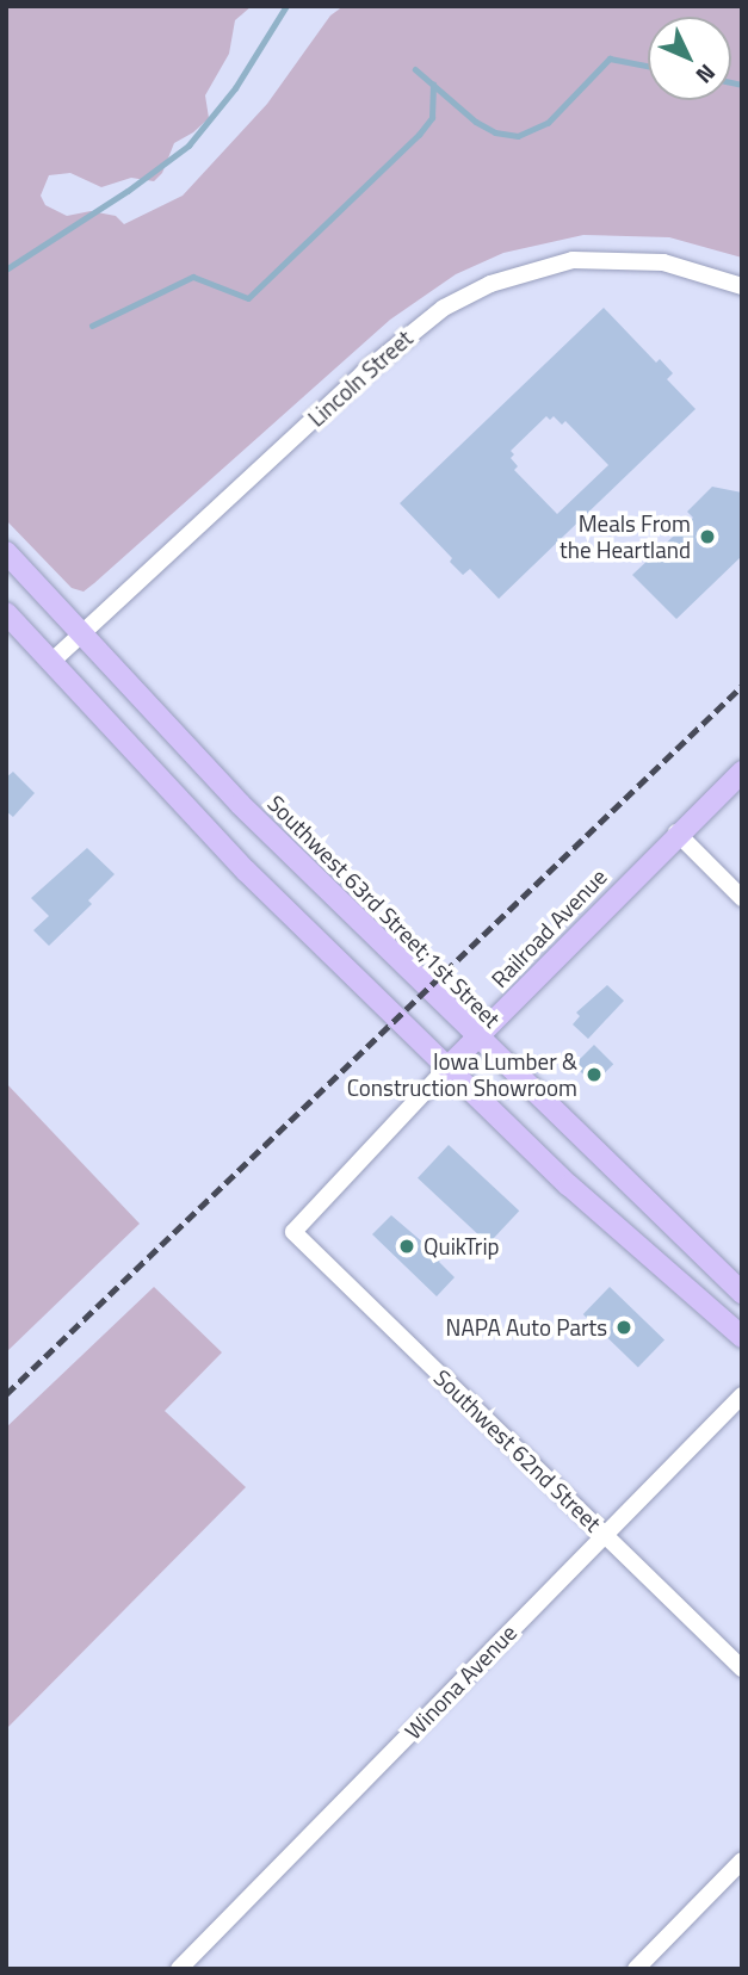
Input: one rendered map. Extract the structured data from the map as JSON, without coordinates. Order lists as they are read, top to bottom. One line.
{"streets":{"main road":["Southwest 63rd Street;1st Street","Railroad Avenue"],"street":["Lincoln Street","Southwest 62nd Street","Winona Avenue"]},"crossings":[["Lincoln Street","Southwest 63rd Street;1st Street"],["Southwest 63rd Street;1st Street","Railroad Avenue"],["Railroad Avenue","Southwest 62nd Street"],["Southwest 62nd Street","Winona Avenue"]],"places":["Meals From the Heartland","Iowa Lumber & Construction Showroom","QuikTrip","NAPA Auto Parts"],"north":"bottom right"}
